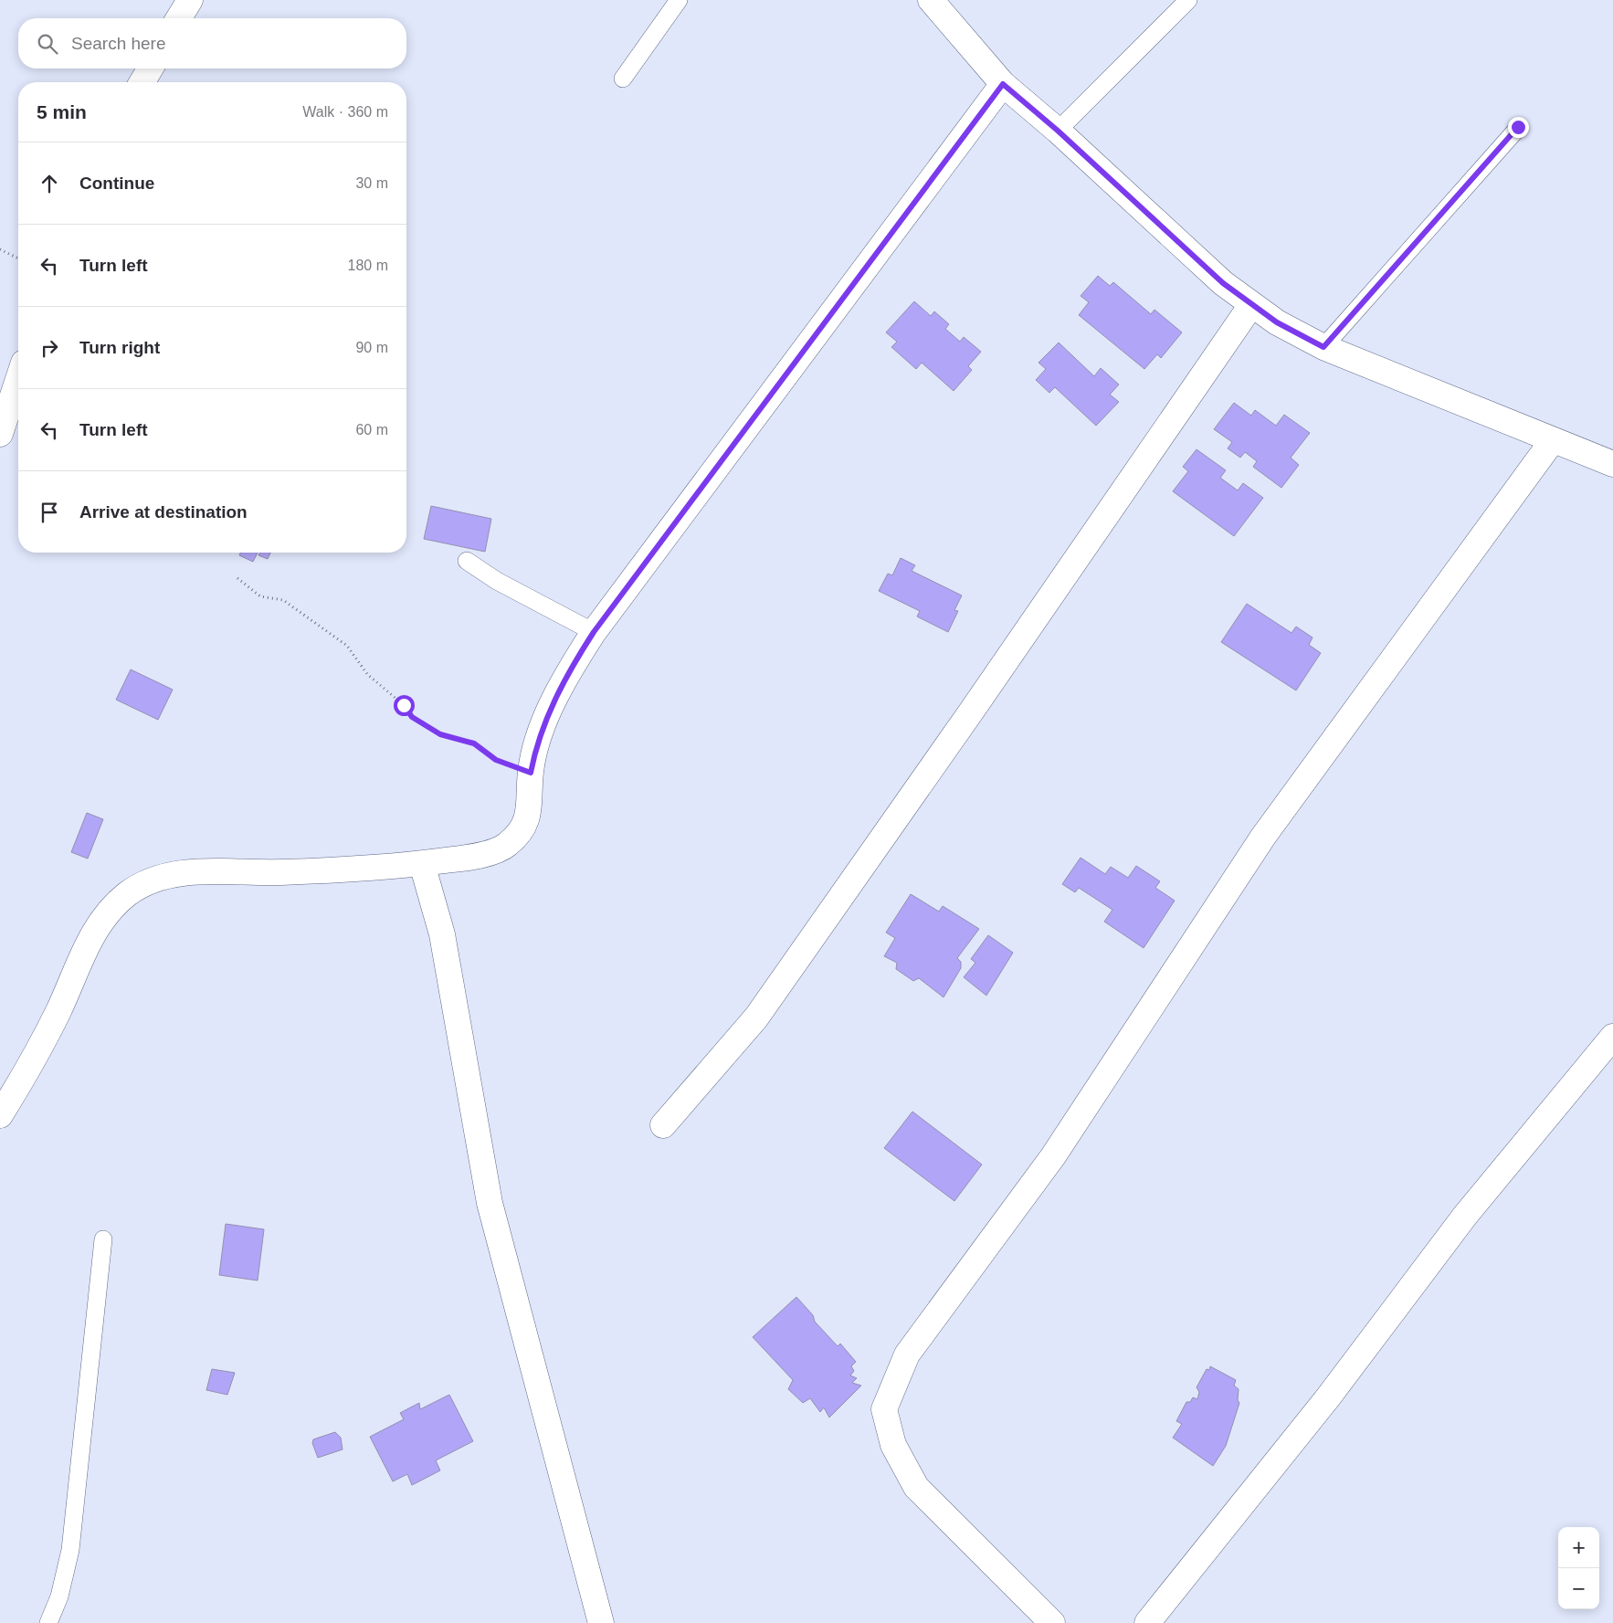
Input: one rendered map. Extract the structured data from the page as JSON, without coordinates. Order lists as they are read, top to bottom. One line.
{"page":{"search":"Search here","heading":["5 min","Walk · 360 m"],"list":[["Continue","30 m"],["Turn left","180 m"],["Turn right","90 m"],["Turn left","60 m"],"Arrive at destination"],"map_buttons":["+","−"]}}
